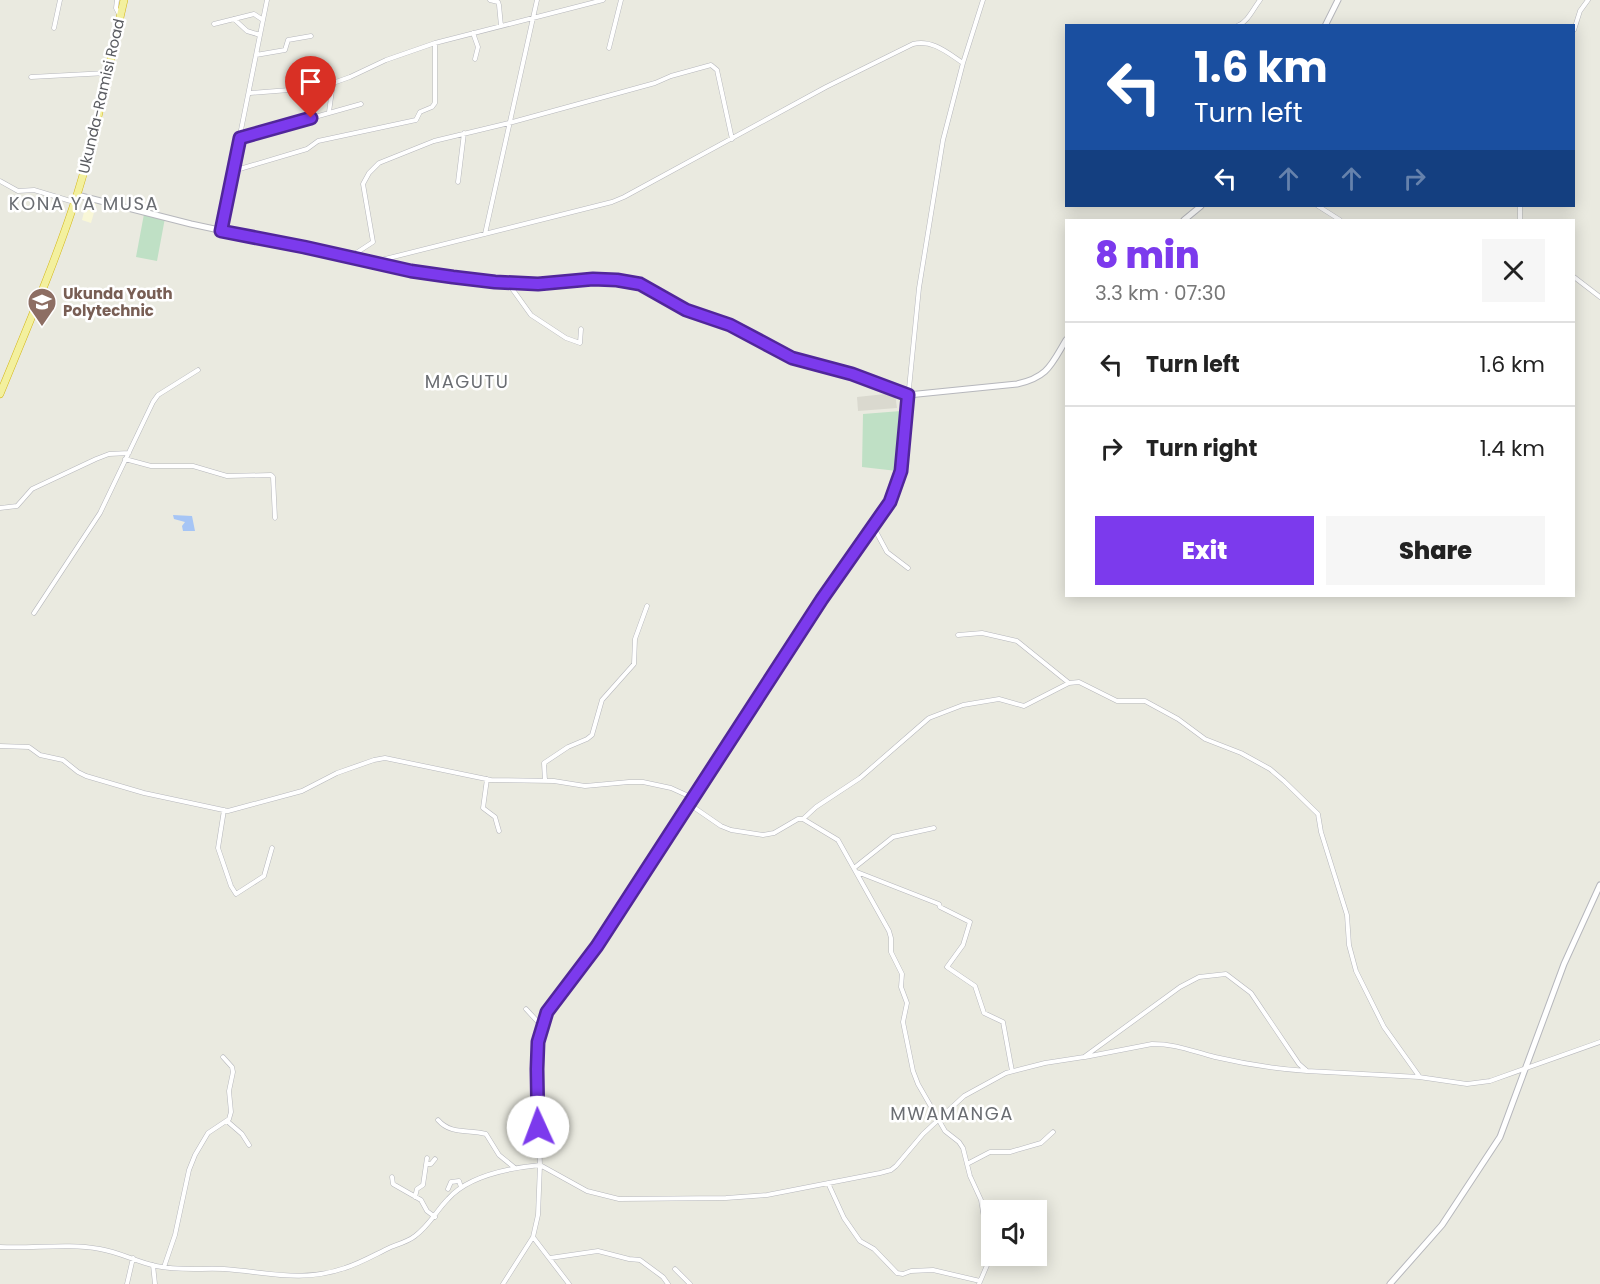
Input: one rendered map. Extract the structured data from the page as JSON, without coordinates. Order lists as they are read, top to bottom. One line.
{"streets":{"highway":["Ukunda-Ramisi Road"]},"districts":["KONA YA MUSA","MAGUTU","MWAMANGA"],"places":{"school or university":["Ukunda Youth Polytechnic"]},"page":{"turn":["1.6 km","Turn left"],"heading":["8 min","3.3 km · 07:30"],"list":[{"name":"Turn left","value":"1.6 km"},{"name":"Turn right","value":"1.4 km"}],"buttons":["Exit","Share"]}}
